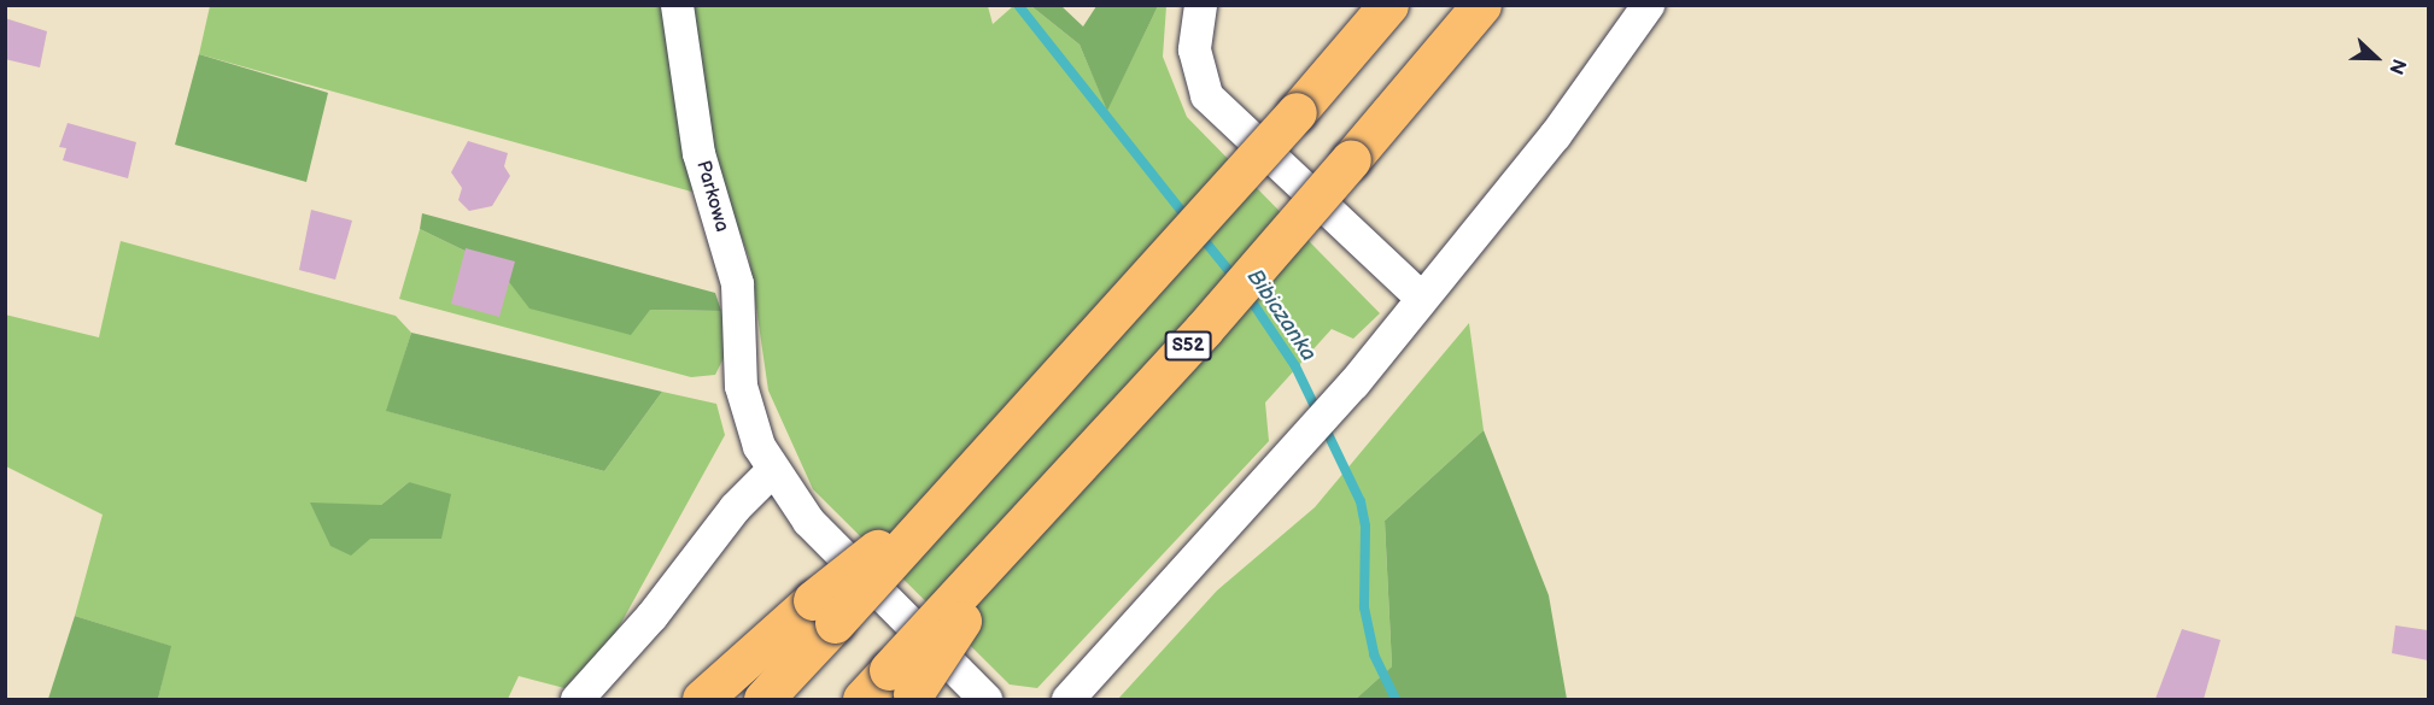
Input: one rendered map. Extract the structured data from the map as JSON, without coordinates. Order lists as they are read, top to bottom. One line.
{"streets":{"highway":["S52"],"street":["Parkowa"]},"water":["Bibiczanka"],"north":"right"}
